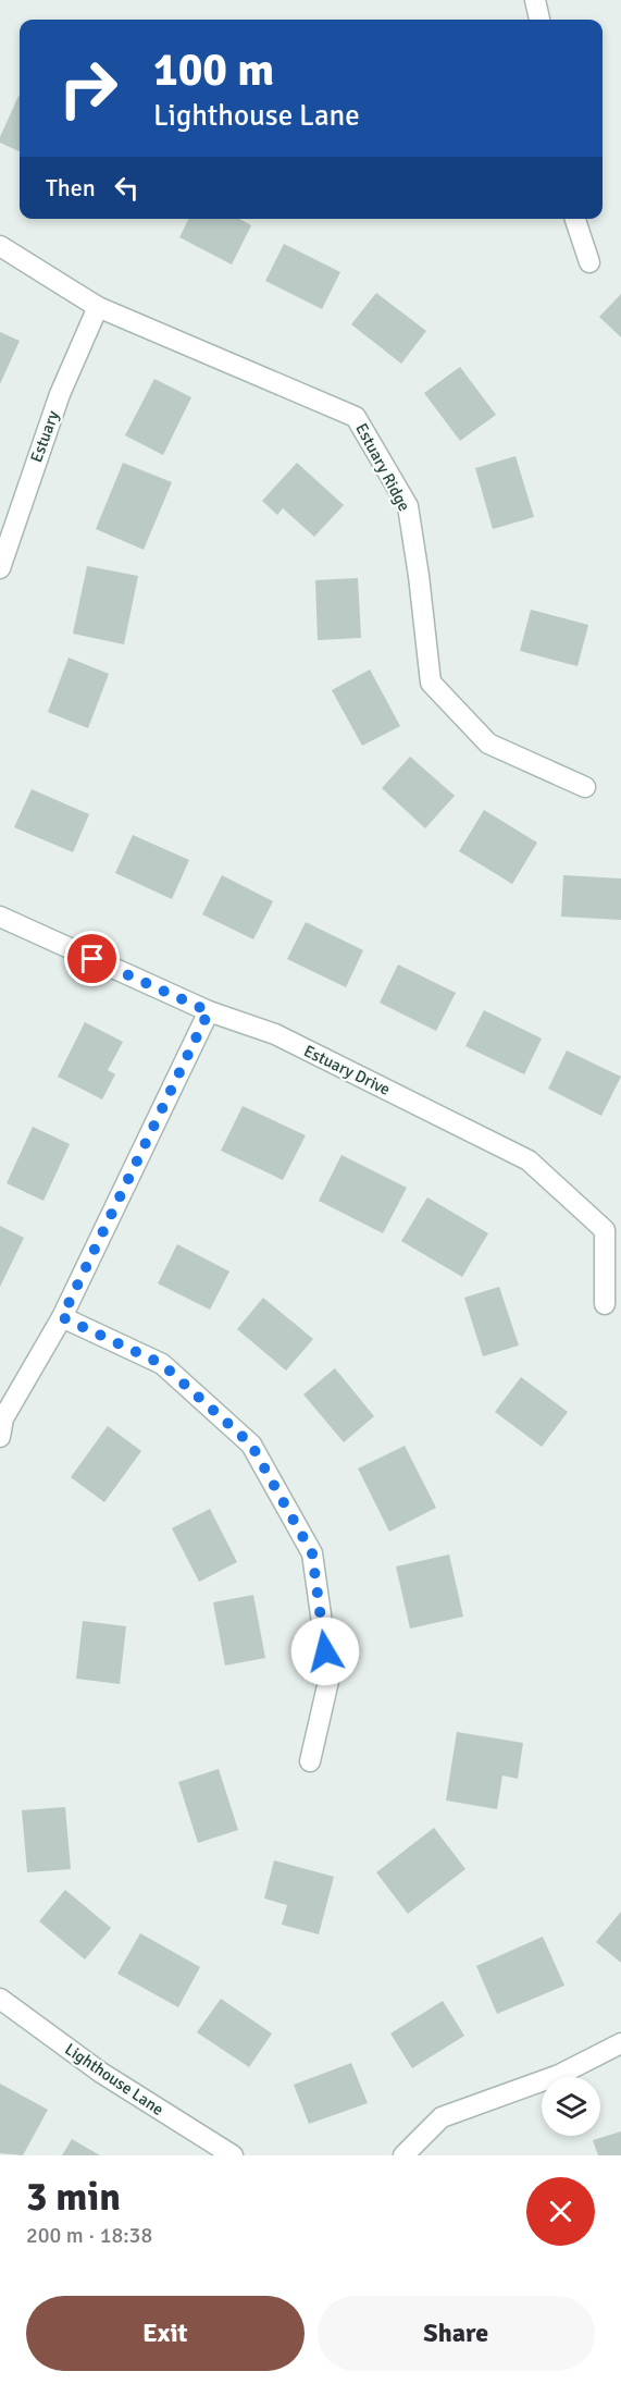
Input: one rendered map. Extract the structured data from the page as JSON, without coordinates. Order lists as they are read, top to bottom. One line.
{"streets":{"street":["Estuary","Estuary Ridge","Estuary Drive","Lighthouse Lane"]},"crossings":[["Estuary","Estuary Ridge"]],"page":{"turn":["100 m","Lighthouse Lane"],"then":"Then","heading":["3 min","200 m · 18:38"],"buttons":["Exit","Share"]}}
